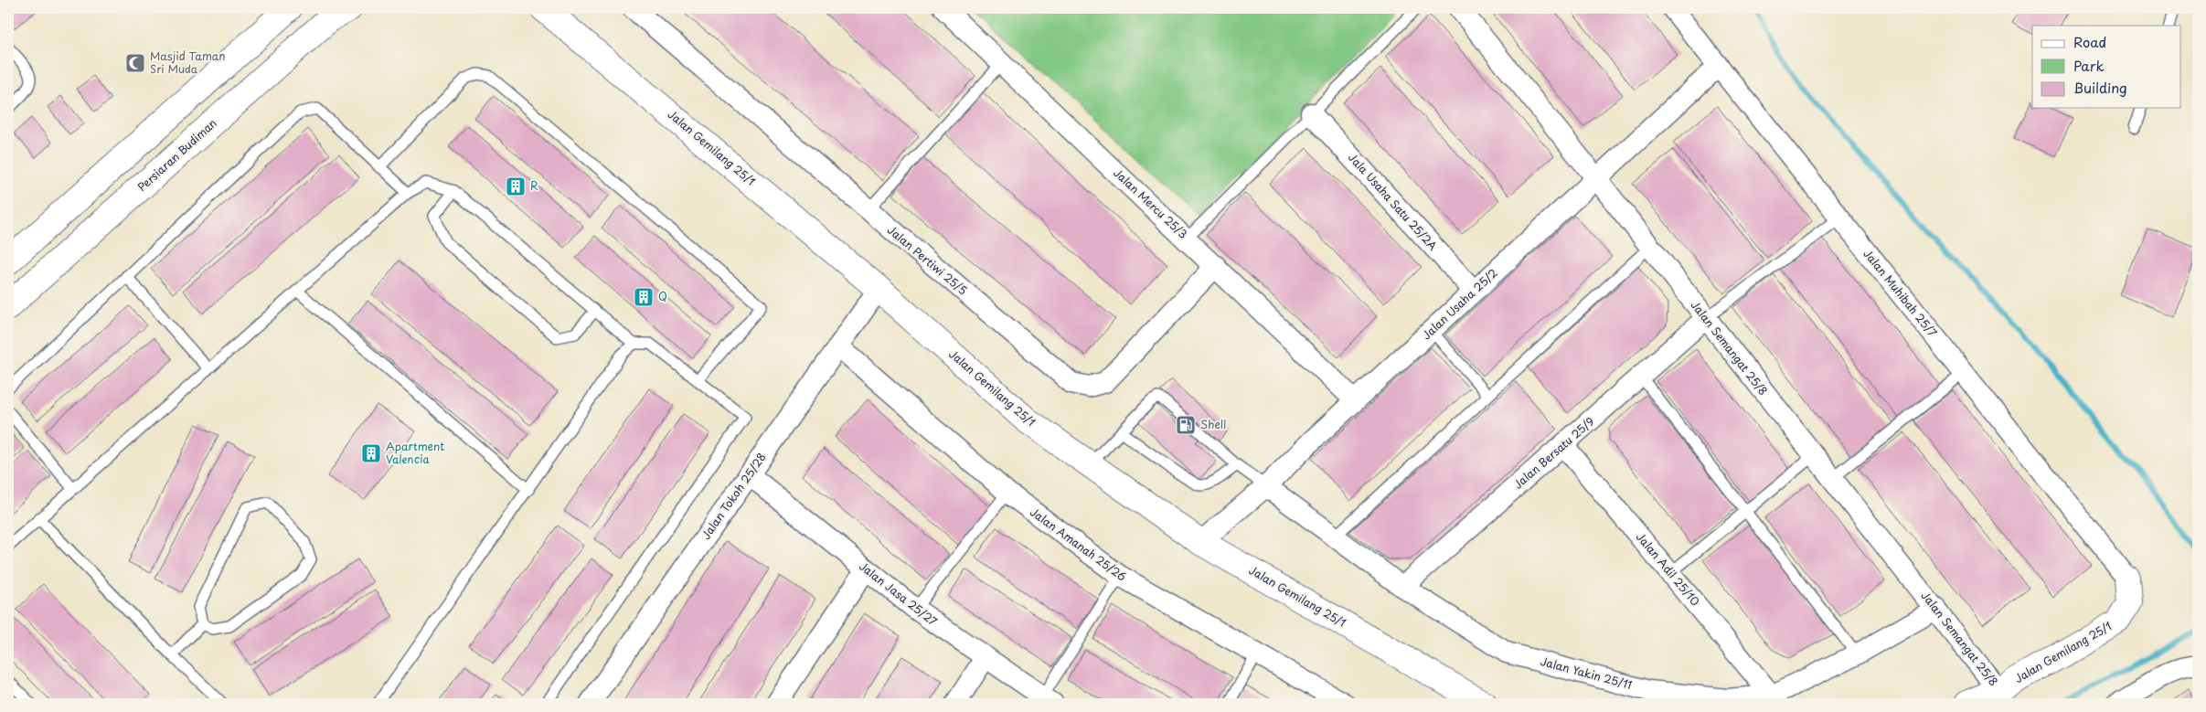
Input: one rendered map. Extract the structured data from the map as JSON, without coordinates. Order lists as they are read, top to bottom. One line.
{"streets":{"street":["Jalan Gemilang 25/1","Persiaran Budiman","Jala Usaha Satu 25/2A","Jalan Mercu 25/3","Jalan Pertiwi 25/5","Jalan Muhibah 25/7","Jalan Usaha 25/2","Jalan Semangat 25/8","Jalan Bersatu 25/9","Jalan Tokoh 25/28","Jalan Amanah 25/26","Jalan Adil 25/10","Jalan Jasa 25/27","Jalan Yakin 25/11"]},"crossings":[["Jalan Gemilang 25/1","Jalan Muhibah 25/7"],["Jalan Gemilang 25/1","Jalan Usaha 25/2"],["Jalan Gemilang 25/1","Jalan Semangat 25/8"],["Jalan Gemilang 25/1","Jalan Tokoh 25/28"],["Jala Usaha Satu 25/2A","Jalan Usaha 25/2"],["Jalan Mercu 25/3","Jalan Pertiwi 25/5"],["Jalan Mercu 25/3","Jalan Usaha 25/2"],["Jalan Muhibah 25/7","Jalan Usaha 25/2"],["Jalan Usaha 25/2","Jalan Semangat 25/8"],["Jalan Usaha 25/2","Jalan Yakin 25/11"],["Jalan Semangat 25/8","Jalan Bersatu 25/9"],["Jalan Semangat 25/8","Jalan Yakin 25/11"],["Jalan Bersatu 25/9","Jalan Adil 25/10"],["Jalan Bersatu 25/9","Jalan Yakin 25/11"],["Jalan Tokoh 25/28","Jalan Amanah 25/26"],["Jalan Tokoh 25/28","Jalan Jasa 25/27"],["Jalan Adil 25/10","Jalan Yakin 25/11"]],"places":{"mosque":["Masjid Taman Sri Muda"],"building":["R","Q","Apartment Valencia"],"fuel station":["Shell"]},"legend":["Road","Park","Building"]}
